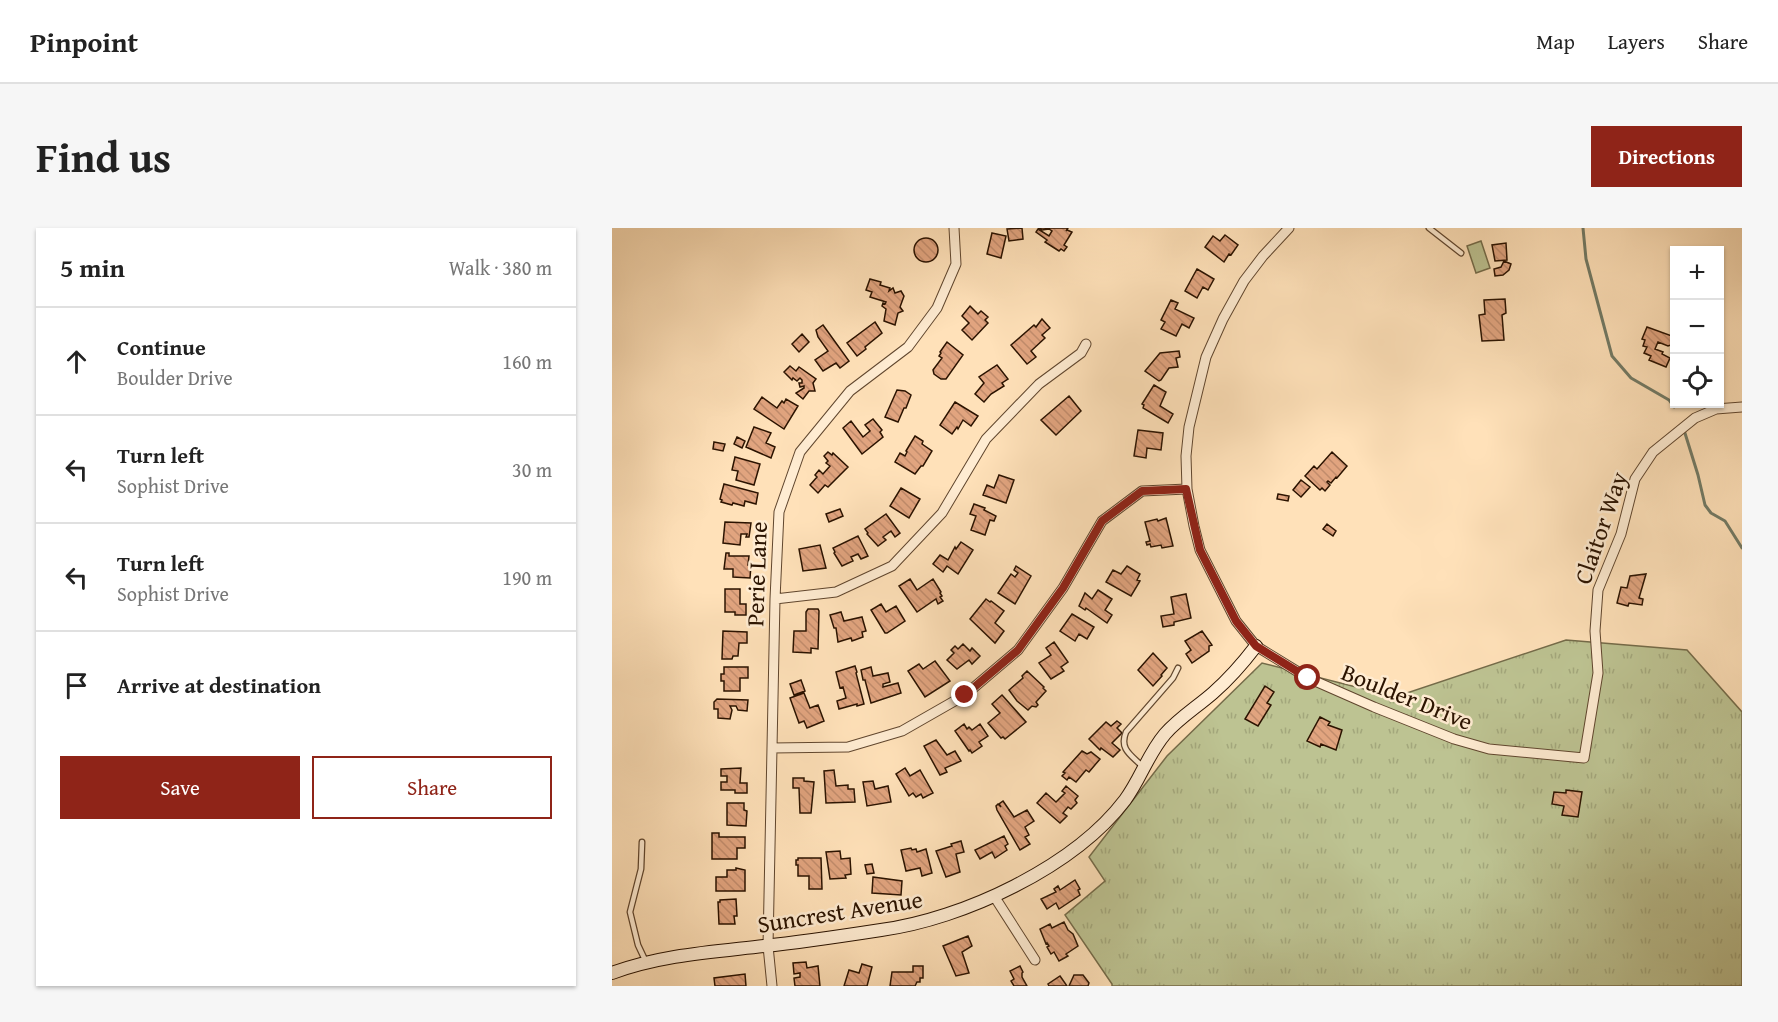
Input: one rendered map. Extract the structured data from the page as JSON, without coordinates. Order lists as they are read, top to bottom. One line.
{"streets":{"street":["Claitor Way","Perie Lane","Boulder Drive","Suncrest Avenue"]},"crossings":[["Claitor Way","Boulder Drive"],["Perie Lane","Suncrest Avenue"],["Boulder Drive","Suncrest Avenue"]],"page":{"header":"Pinpoint","nav":["Map","Layers","Share"],"title":"Find us","buttons":["Directions",["Save","Share"]],"heading":["5 min","Walk · 380 m"],"map_buttons":["+","−"],"list":[["Continue","Boulder Drive","160 m"],["Turn left","Sophist Drive","30 m"],["Turn left","Sophist Drive","190 m"],"Arrive at destination"]}}
